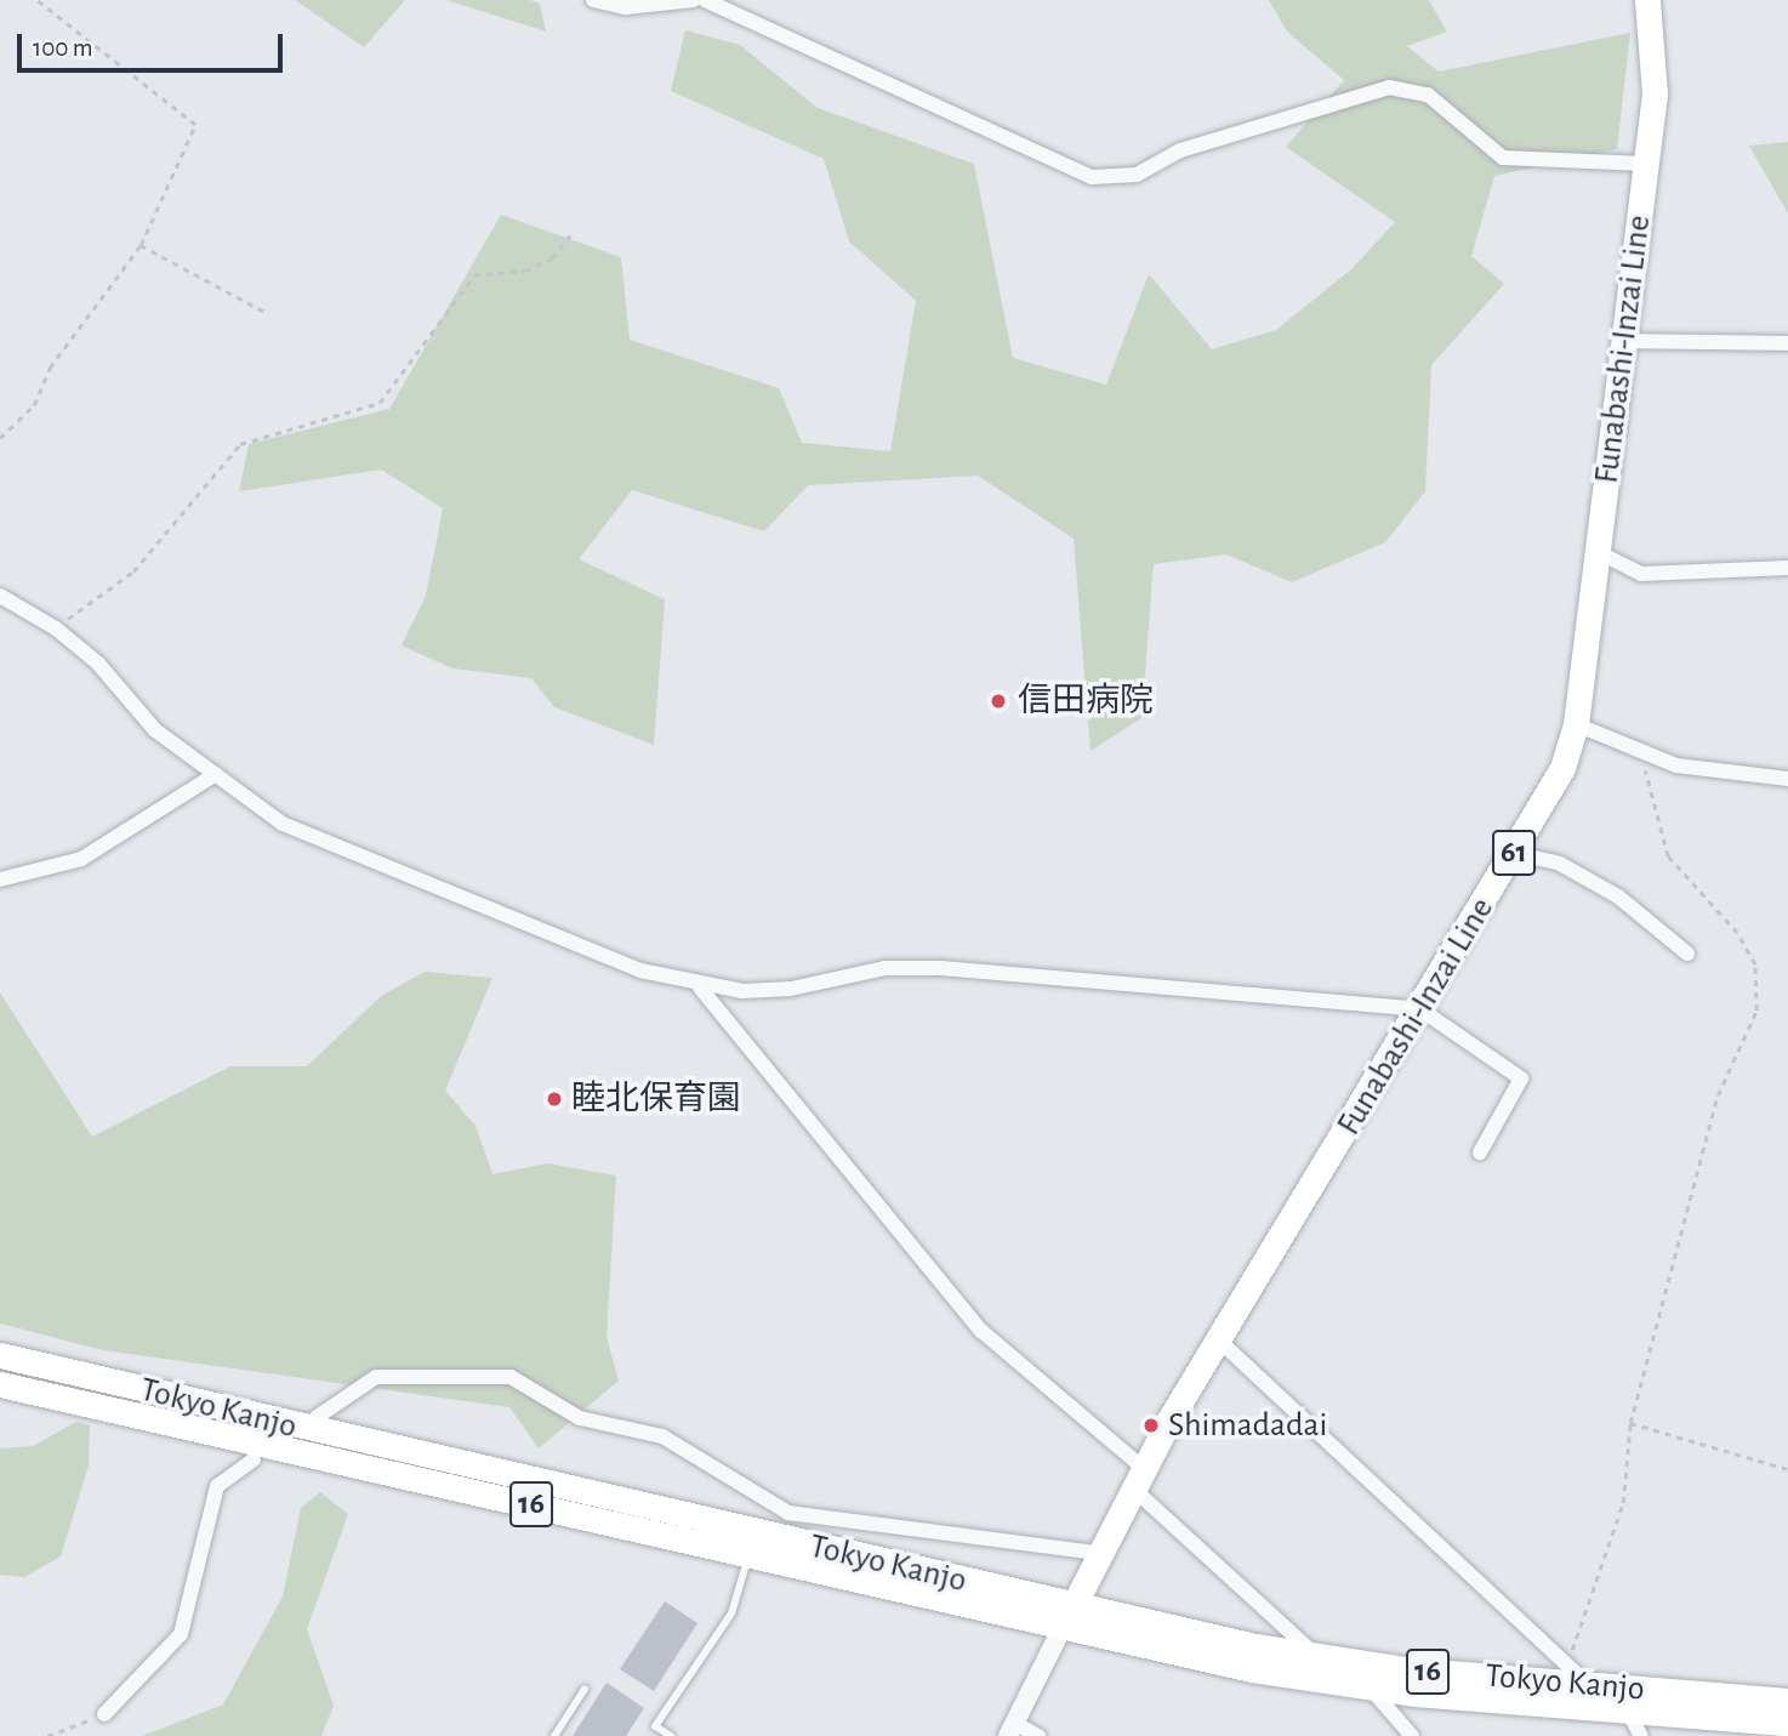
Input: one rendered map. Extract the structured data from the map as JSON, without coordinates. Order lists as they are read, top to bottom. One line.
{"streets":{"main road":["Funabashi-Inzai Line","61","Tokyo Kanjo","16"]},"crossings":[["Funabashi-Inzai Line","Tokyo Kanjo"]],"places":["信田病院","睦北保育園","Shimadadai"],"scale_bar":"100 m"}
